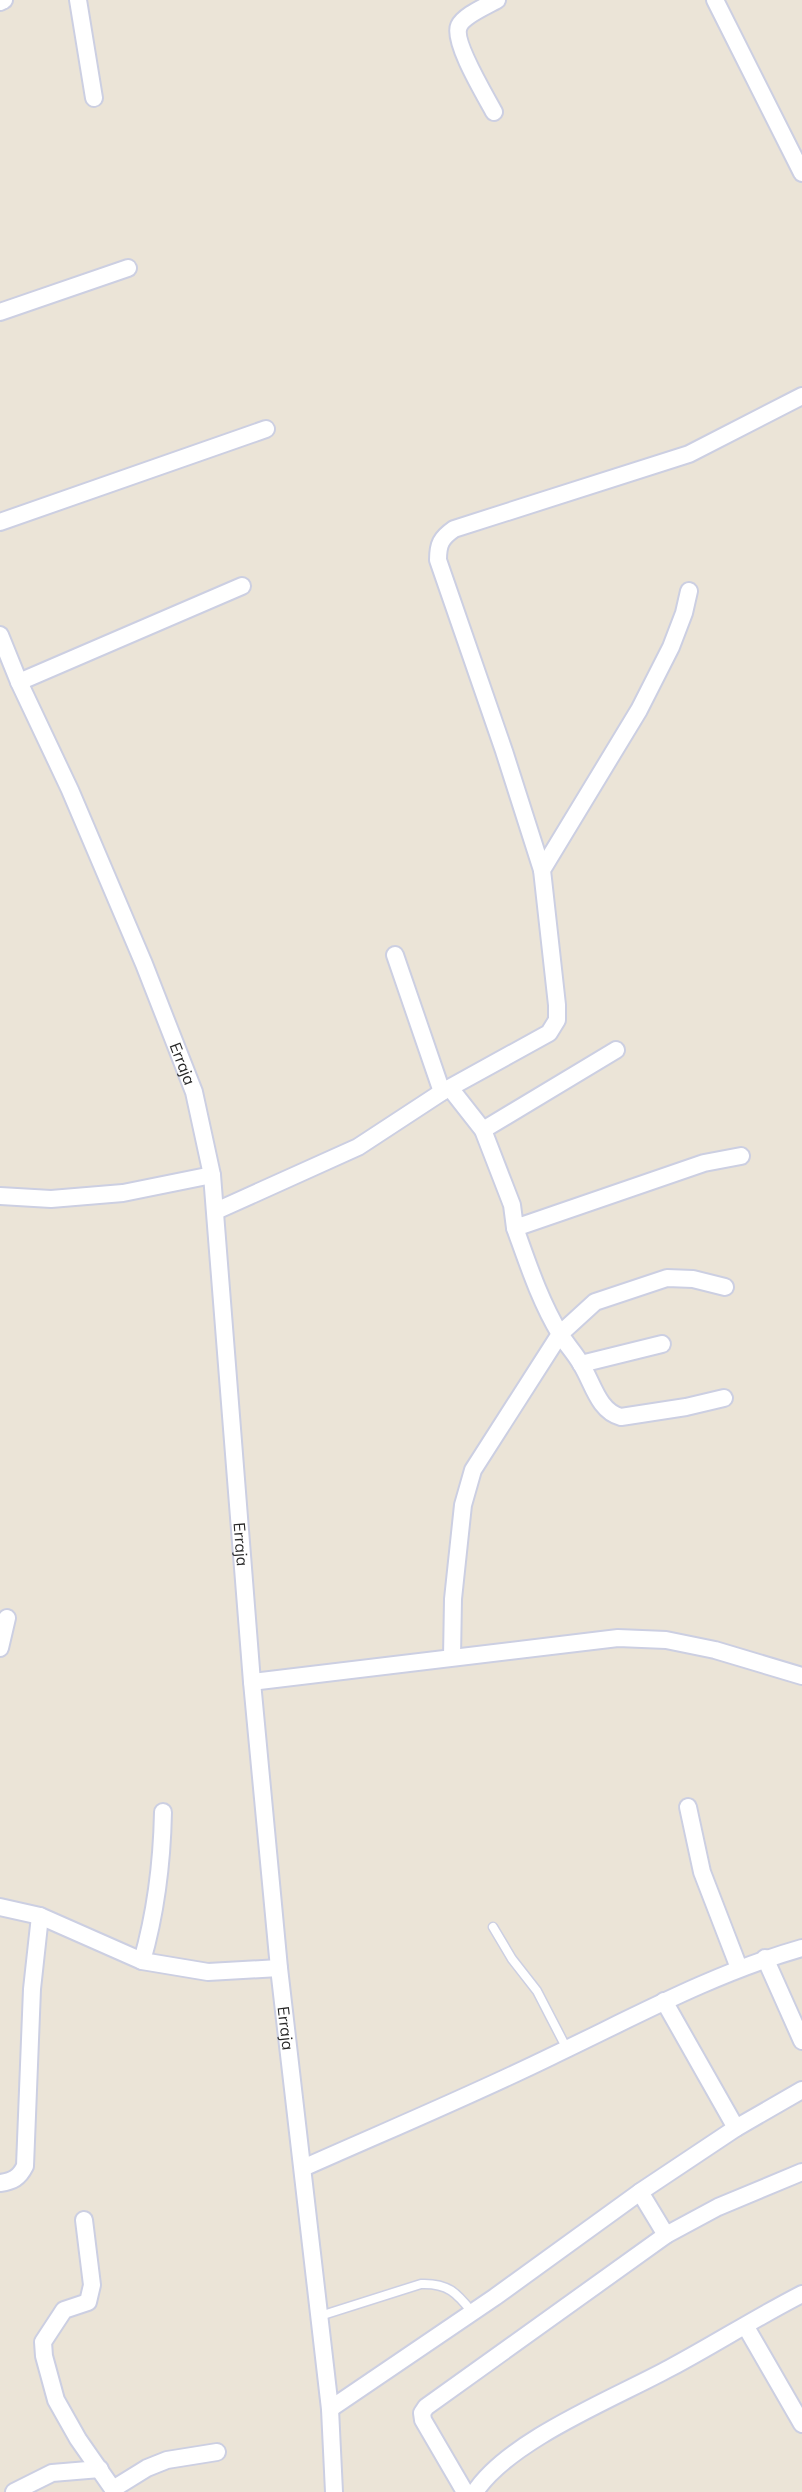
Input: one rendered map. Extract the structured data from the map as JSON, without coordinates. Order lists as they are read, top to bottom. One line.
{"streets":{"street":["Erraja"]}}
